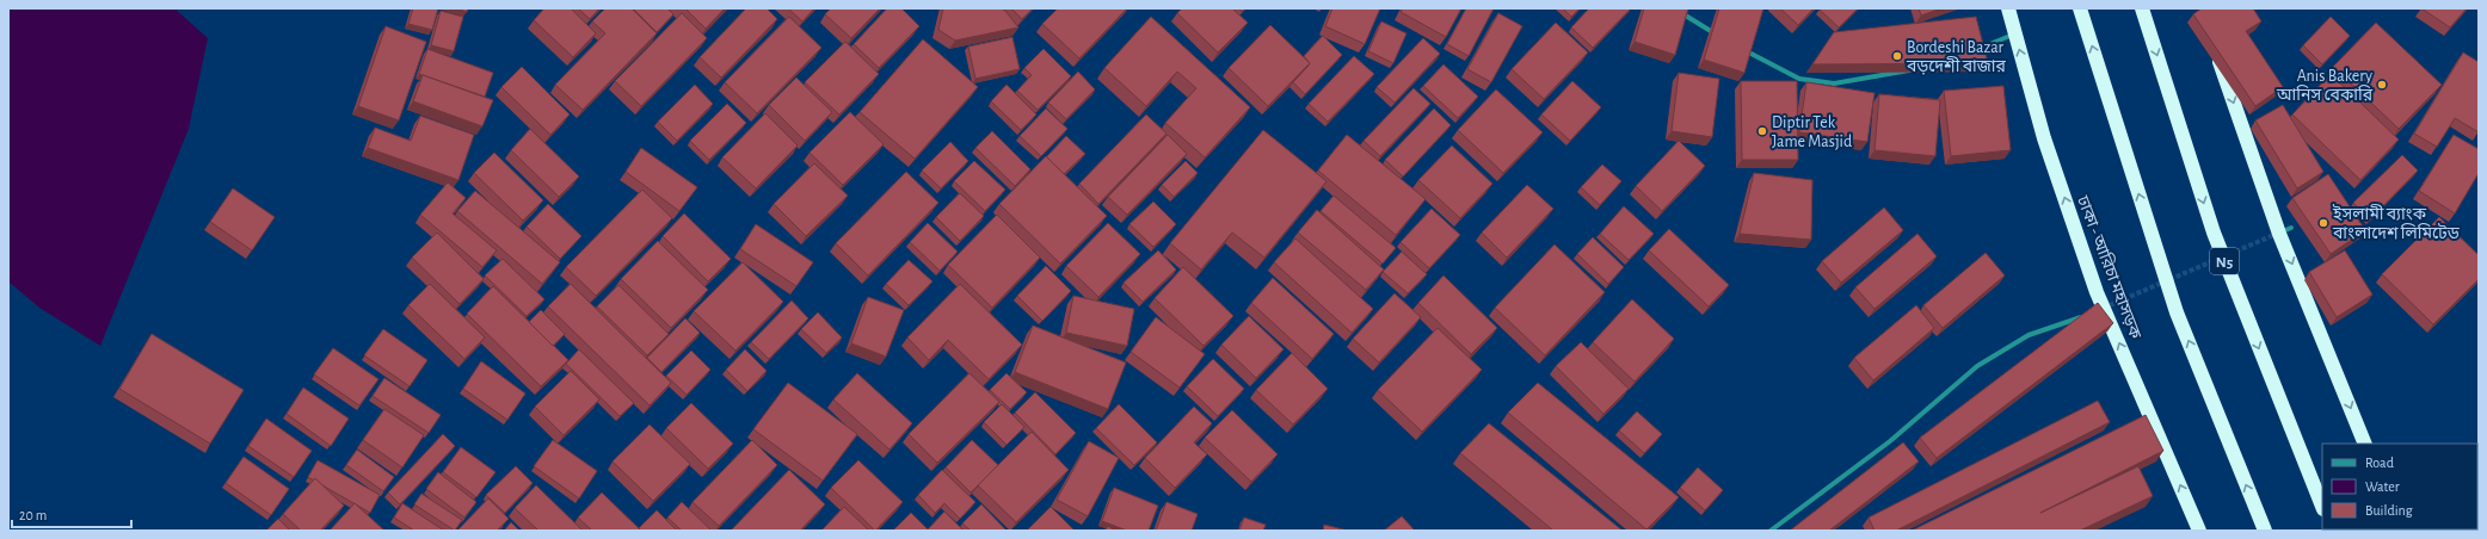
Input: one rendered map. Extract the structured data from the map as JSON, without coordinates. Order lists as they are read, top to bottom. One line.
{"streets":{"highway":["N5","ঢাকা - আরিচা মহাসড়ক"]},"places":["Bordeshi Bazar বড়দেশী বাজার","Anis Bakery আনিস বেকারি","Diptir Tek Jame Masjid","ইসলামী ব্যাংক বাংলাদেশ লিমিটেড"],"legend":["Road","Water","Building"],"scale_bar":"20 m"}
